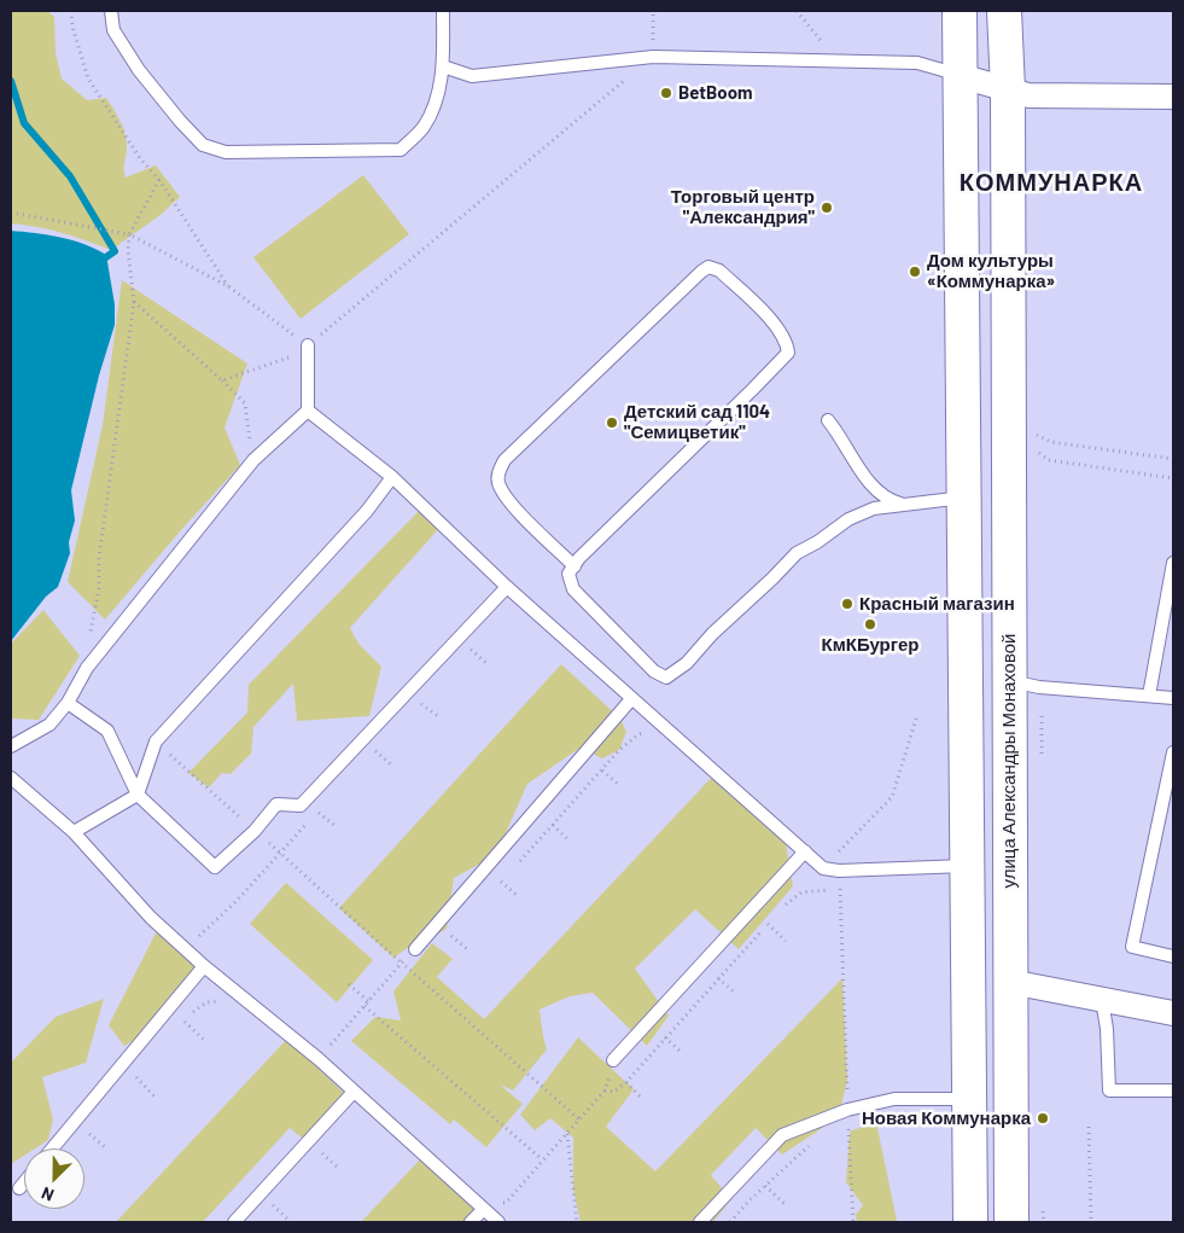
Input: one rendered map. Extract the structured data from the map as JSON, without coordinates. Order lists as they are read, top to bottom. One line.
{"streets":{"main road":["улица Александры Монаховой"]},"districts":["КОММУНАРКА"],"places":["BetBoom","Торговый центр \"Александрия\"","Дом культуры «Коммунарка»","Детский сад 1104 \"Семицветик\"","Красный магазин","КмКБургер","Новая Коммунарка"],"north":"bottom left"}
